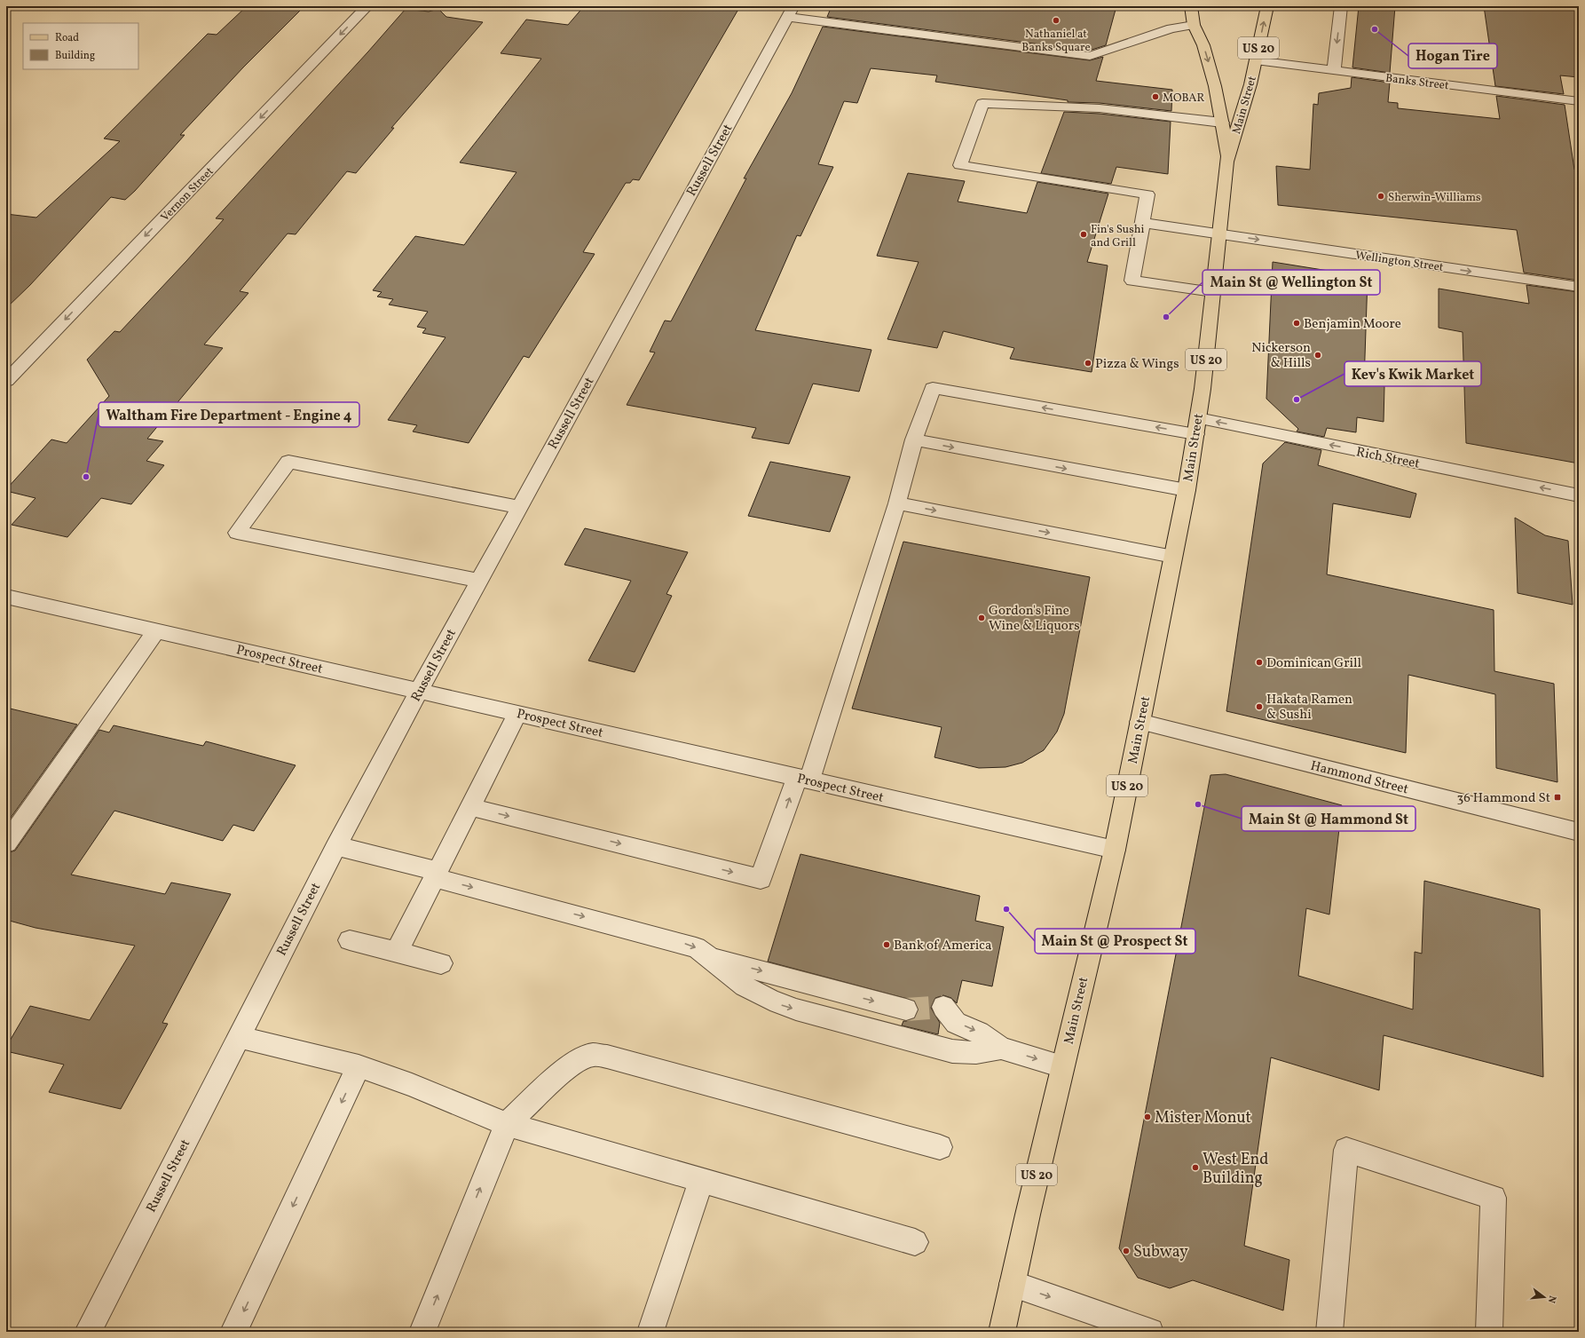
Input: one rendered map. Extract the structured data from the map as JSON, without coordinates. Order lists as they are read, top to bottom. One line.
{"streets":{"main road":["US 20","Main Street"],"street":["Banks Street","Russell Street","Vernon Street","Wellington Street","Rich Street","Prospect Street","Hammond Street"]},"crossings":[["US 20","Main Street"],["Banks Street","Main Street"],["Main Street","Wellington Street"],["Main Street","Rich Street"],["Main Street","Prospect Street"],["Main Street","Hammond Street"],["Russell Street","Prospect Street"]],"one_way":["Vernon Street","Wellington Street"],"places":{"other":["Nathaniel at Banks Square","Hogan Tire","MOBAR","Sherwin-Williams","Fin's Sushi and Grill","Main St @ Wellington St","Benjamin Moore","Nickerson & Hills","Pizza & Wings","Kev's Kwik Market","Waltham Fire Department - Engine 4","Gordon's Fine Wine & Liquors","Dominican Grill","Hakata Ramen & Sushi","Main St @ Hammond St","Main St @ Prospect St","Bank of America","Mister Monut","West End Building","Subway"],"transit":["36 Hammond St"]},"legend":["Road","Building"],"north":"right"}
